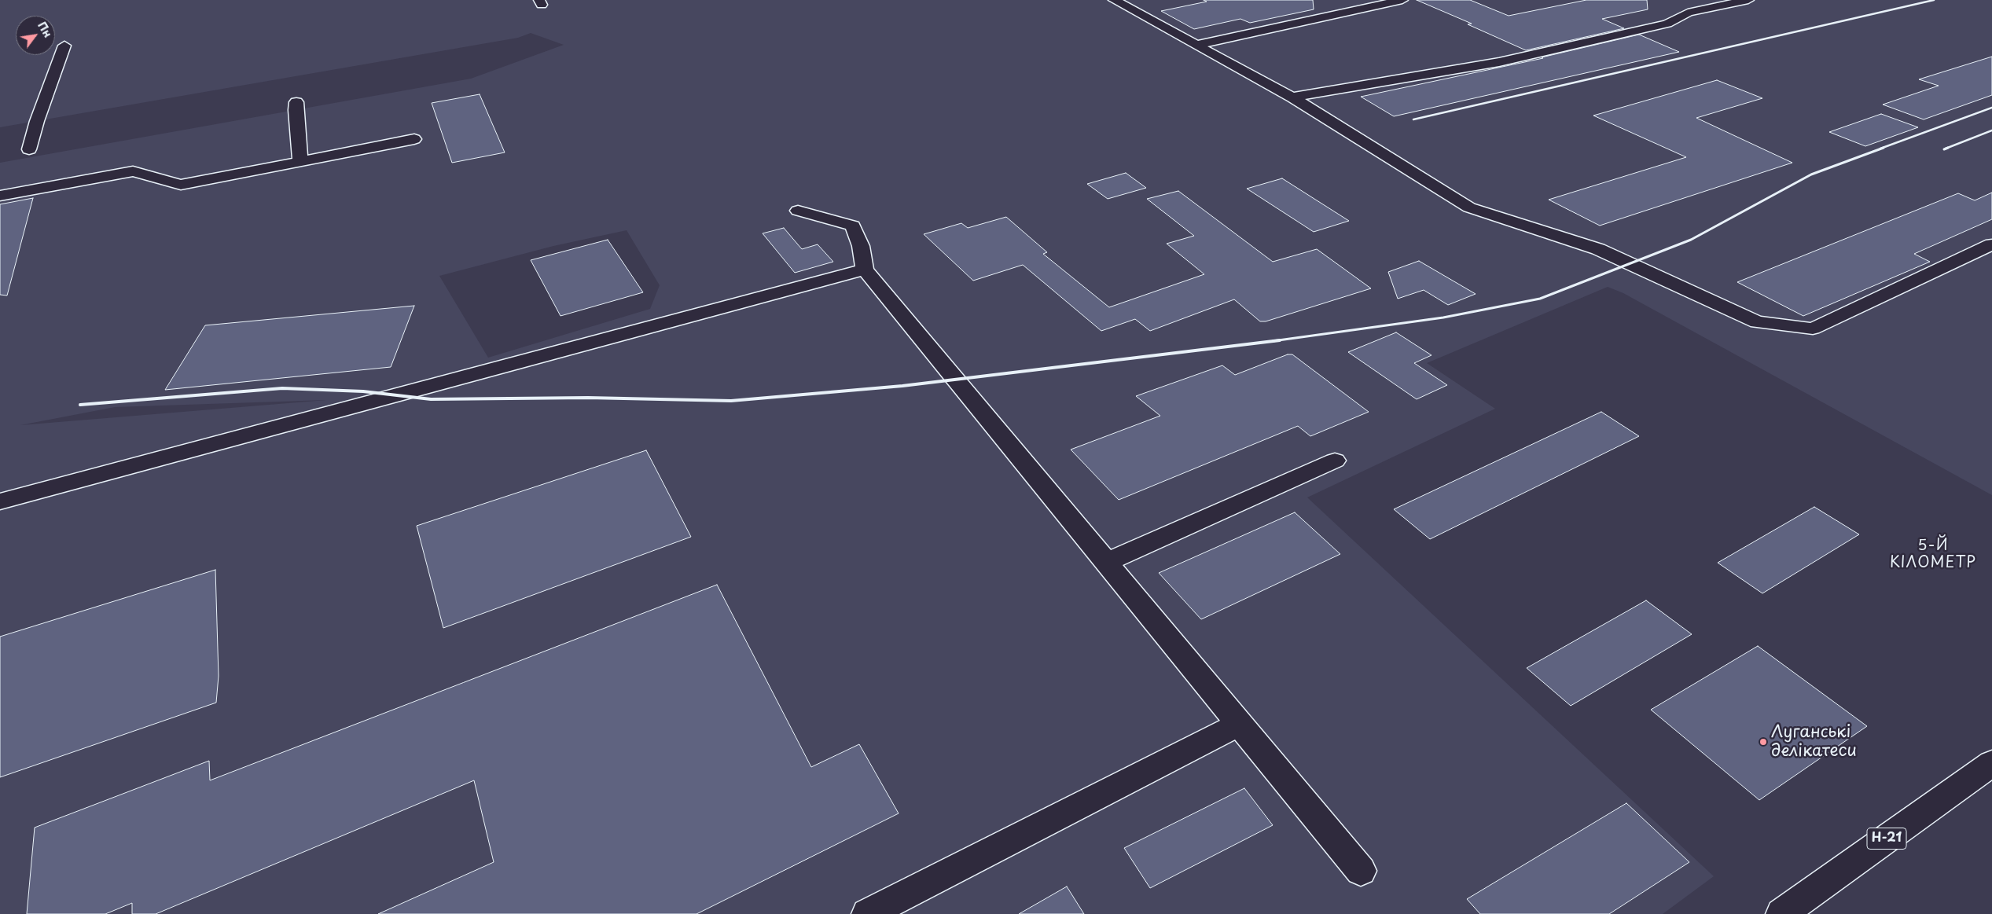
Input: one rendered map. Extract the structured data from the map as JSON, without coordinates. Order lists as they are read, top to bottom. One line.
{"streets":{"main road":["Н-21"]},"districts":["5-Й КІЛОМЕТР"],"places":["Луганські делікатеси"],"north":"top right"}
